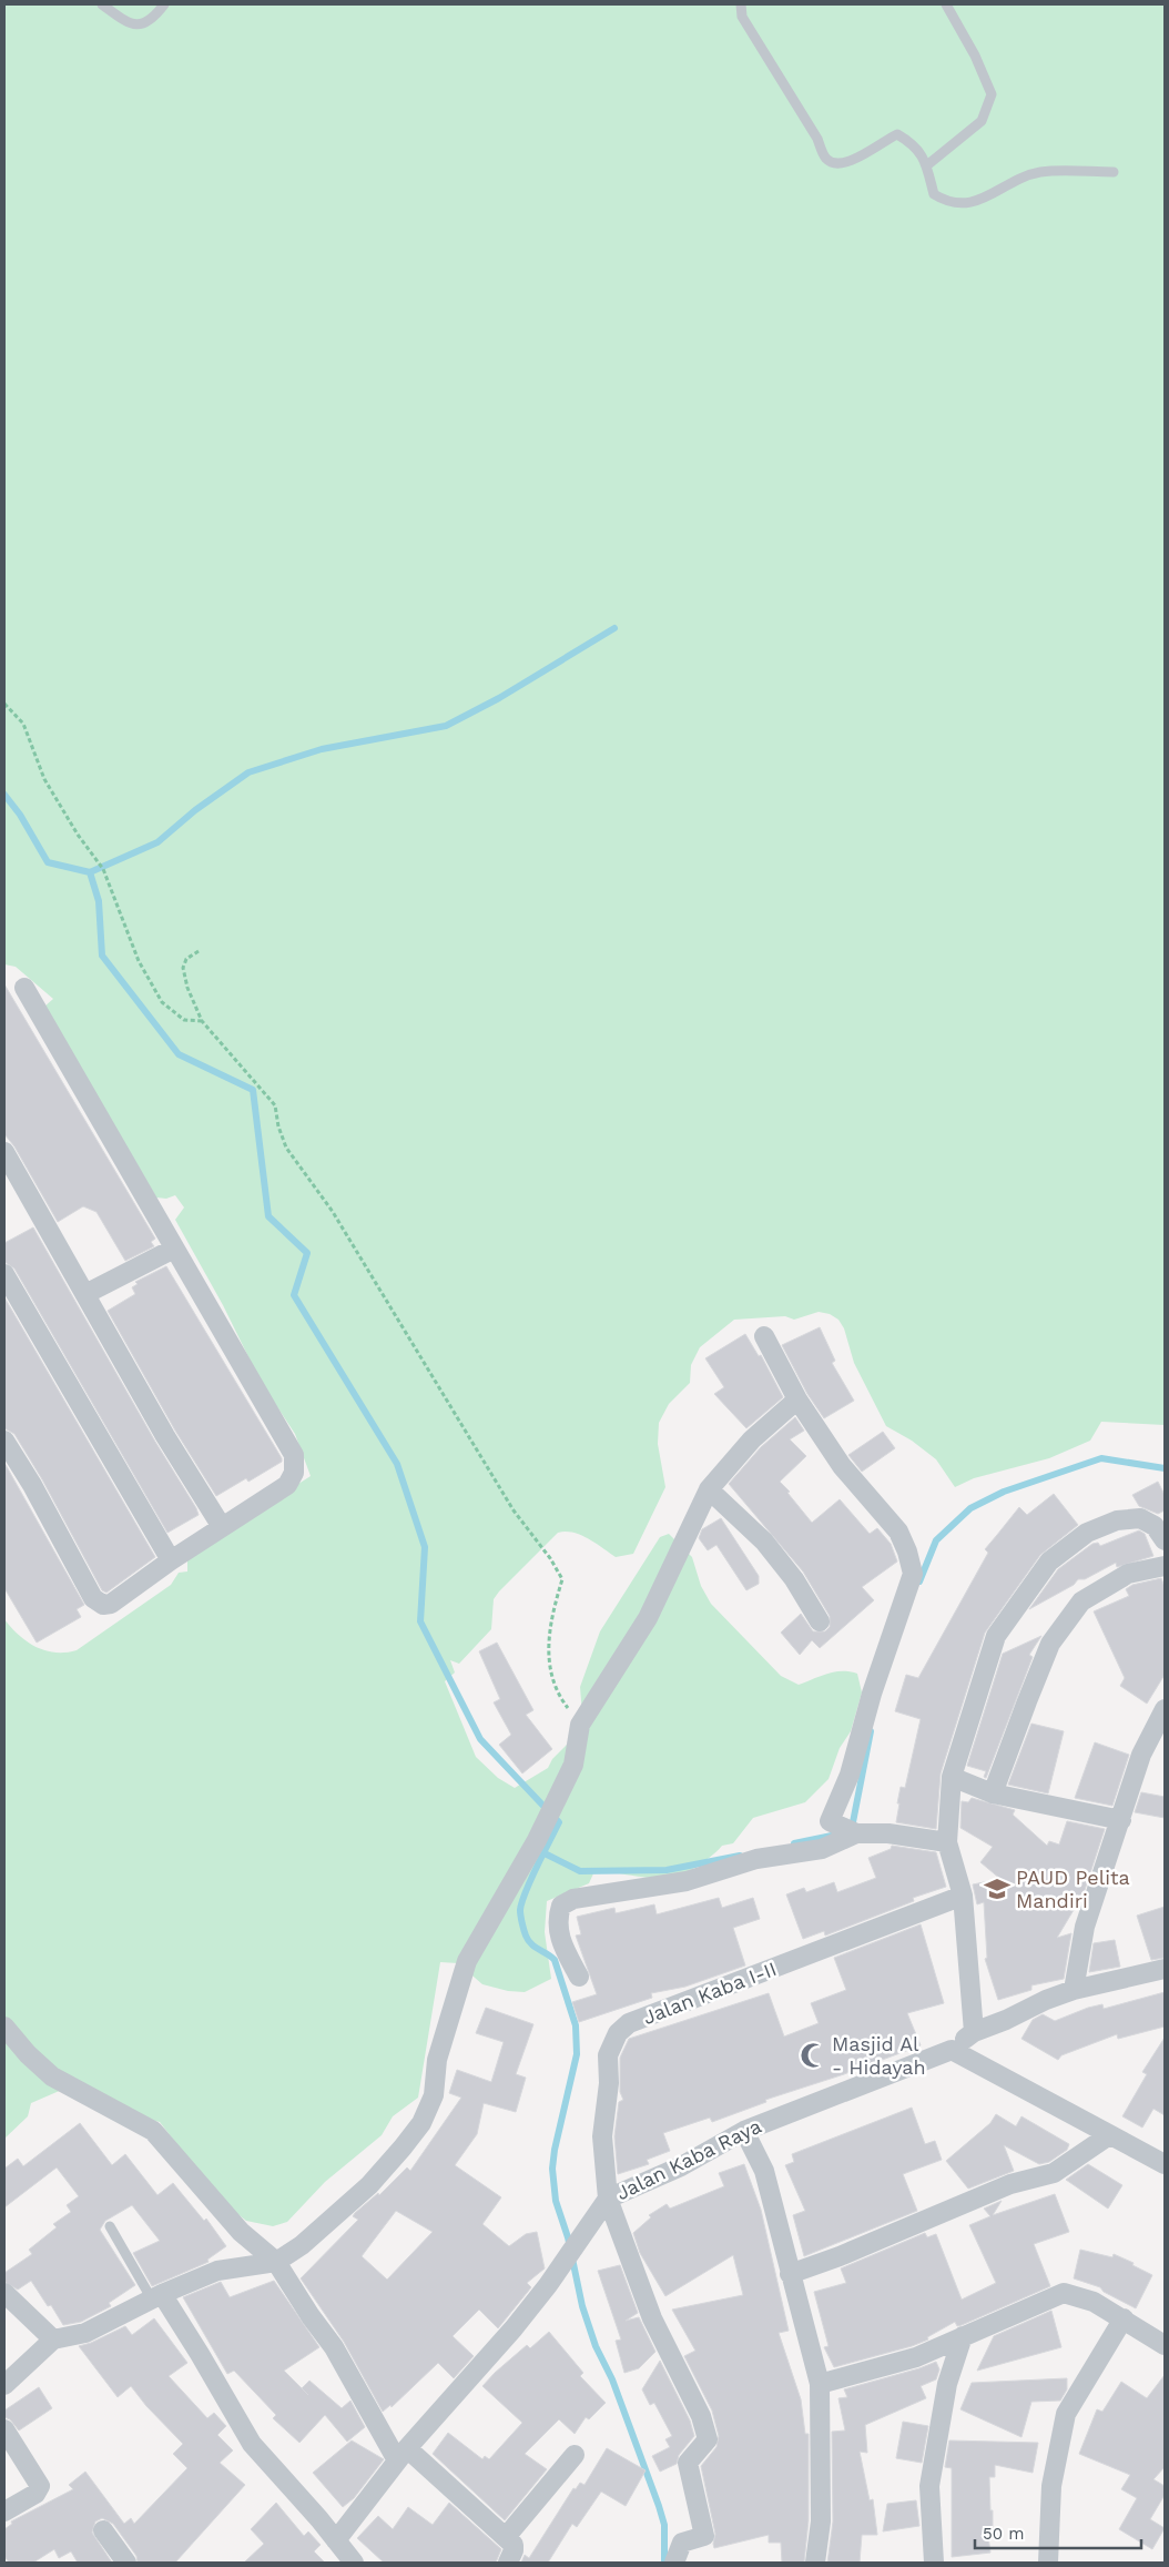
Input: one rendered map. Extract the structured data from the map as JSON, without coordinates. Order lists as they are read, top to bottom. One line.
{"streets":{"street":["Jalan Kaba I-II","Jalan Kaba Raya"]},"crossings":[["Jalan Kaba I-II","Jalan Kaba Raya"]],"places":{"school or university":["PAUD Pelita Mandiri"],"mosque":["Masjid Al - Hidayah"]},"scale_bar":"50 m"}
